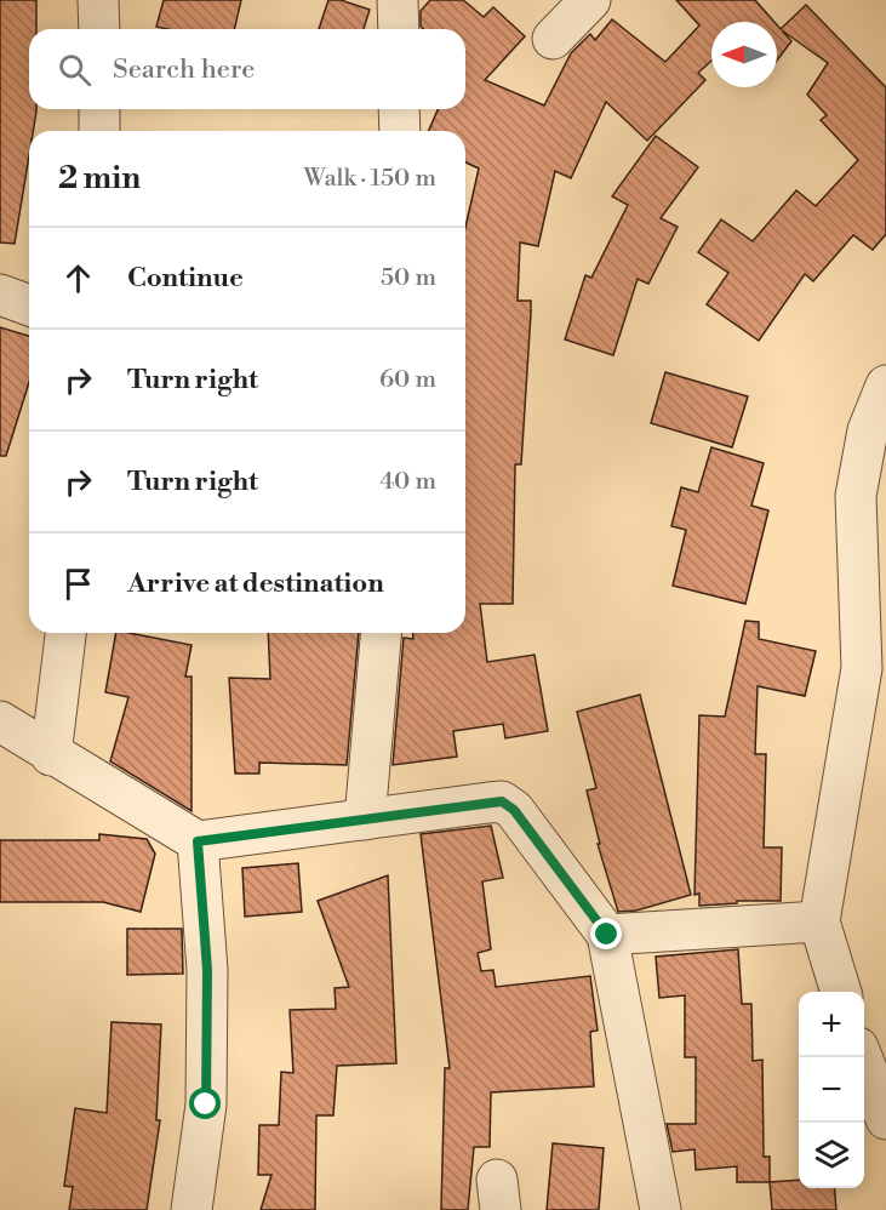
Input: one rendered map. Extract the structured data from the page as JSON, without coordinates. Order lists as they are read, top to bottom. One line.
{"north":"left","page":{"search":"Search here","heading":["2 min","Walk · 150 m"],"list":[["Continue","50 m"],["Turn right","60 m"],["Turn right","40 m"],"Arrive at destination"],"map_buttons":["+","−"]}}
